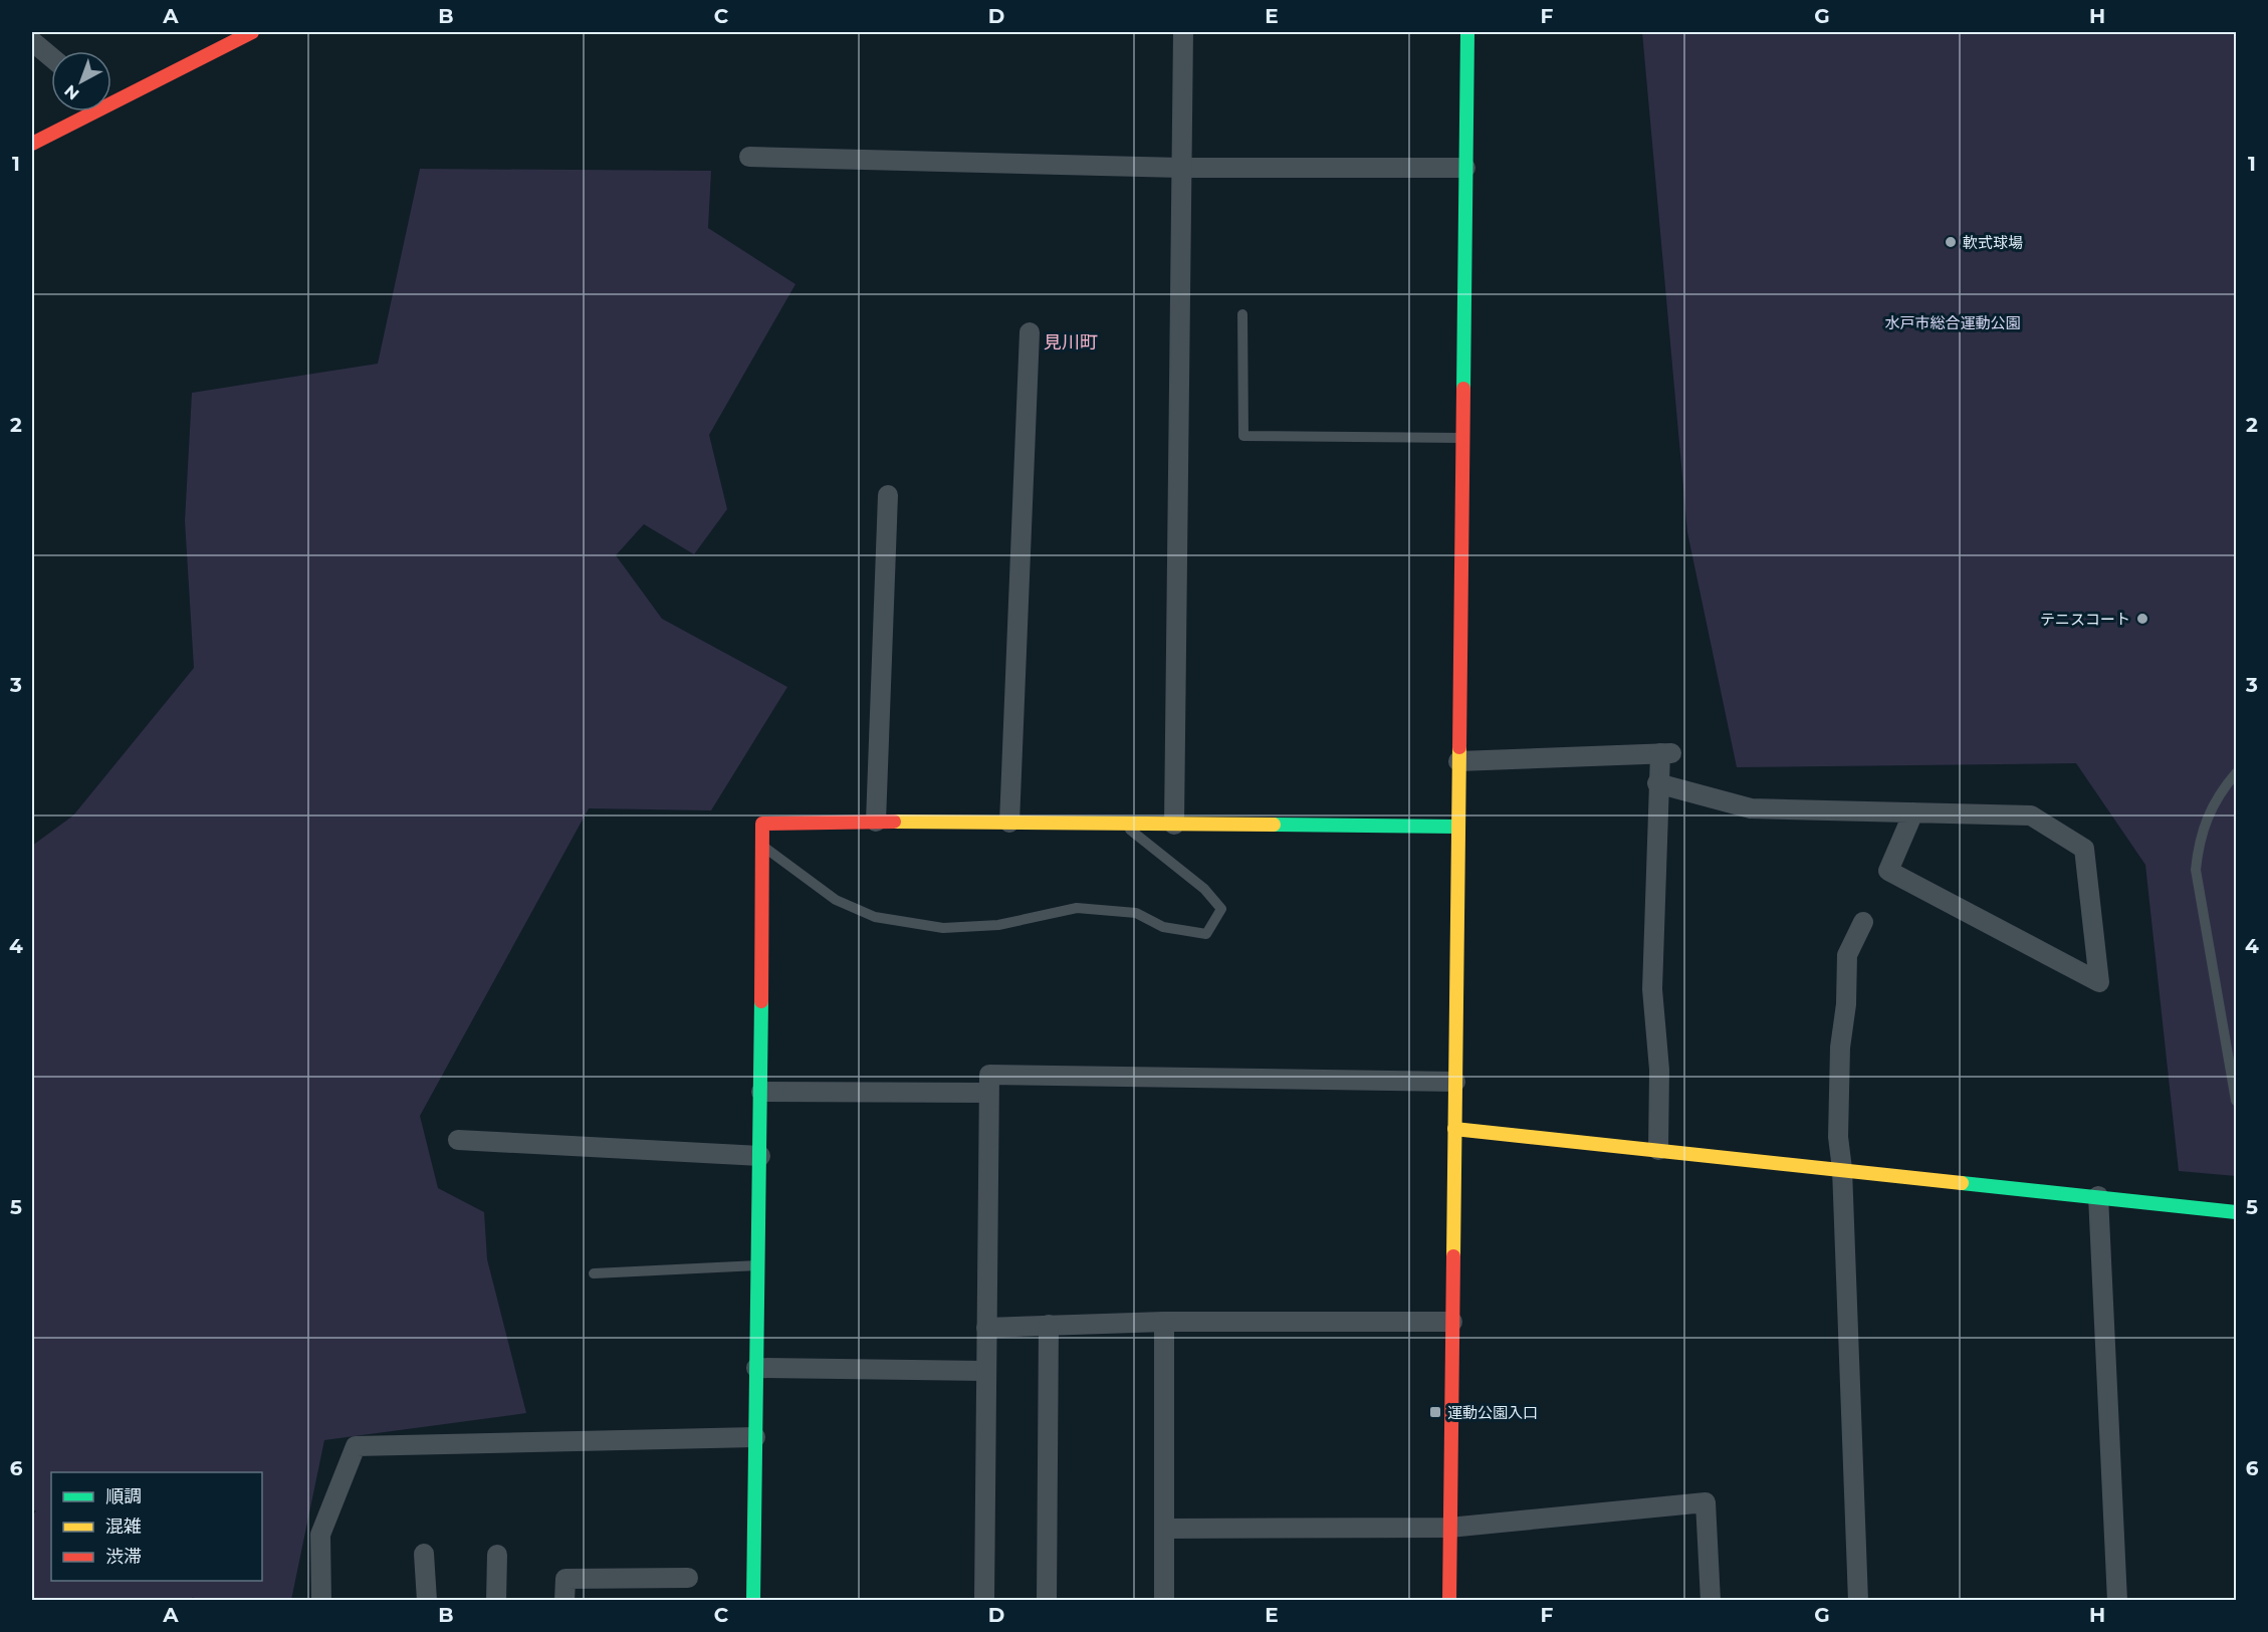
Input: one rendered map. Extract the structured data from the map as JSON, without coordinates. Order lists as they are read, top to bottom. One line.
{"districts":["見川町"],"parks":["水戸市総合運動公園"],"places":{"other":["軟式球場","テニスコート"],"transit":["運動公園入口"]},"legend":["順調","混雑","渋滞"],"north":"bottom left","grid":{"columns":["A","B","C","D","E","F","G","H"],"rows":["1","2","3","4","5","6"]}}
